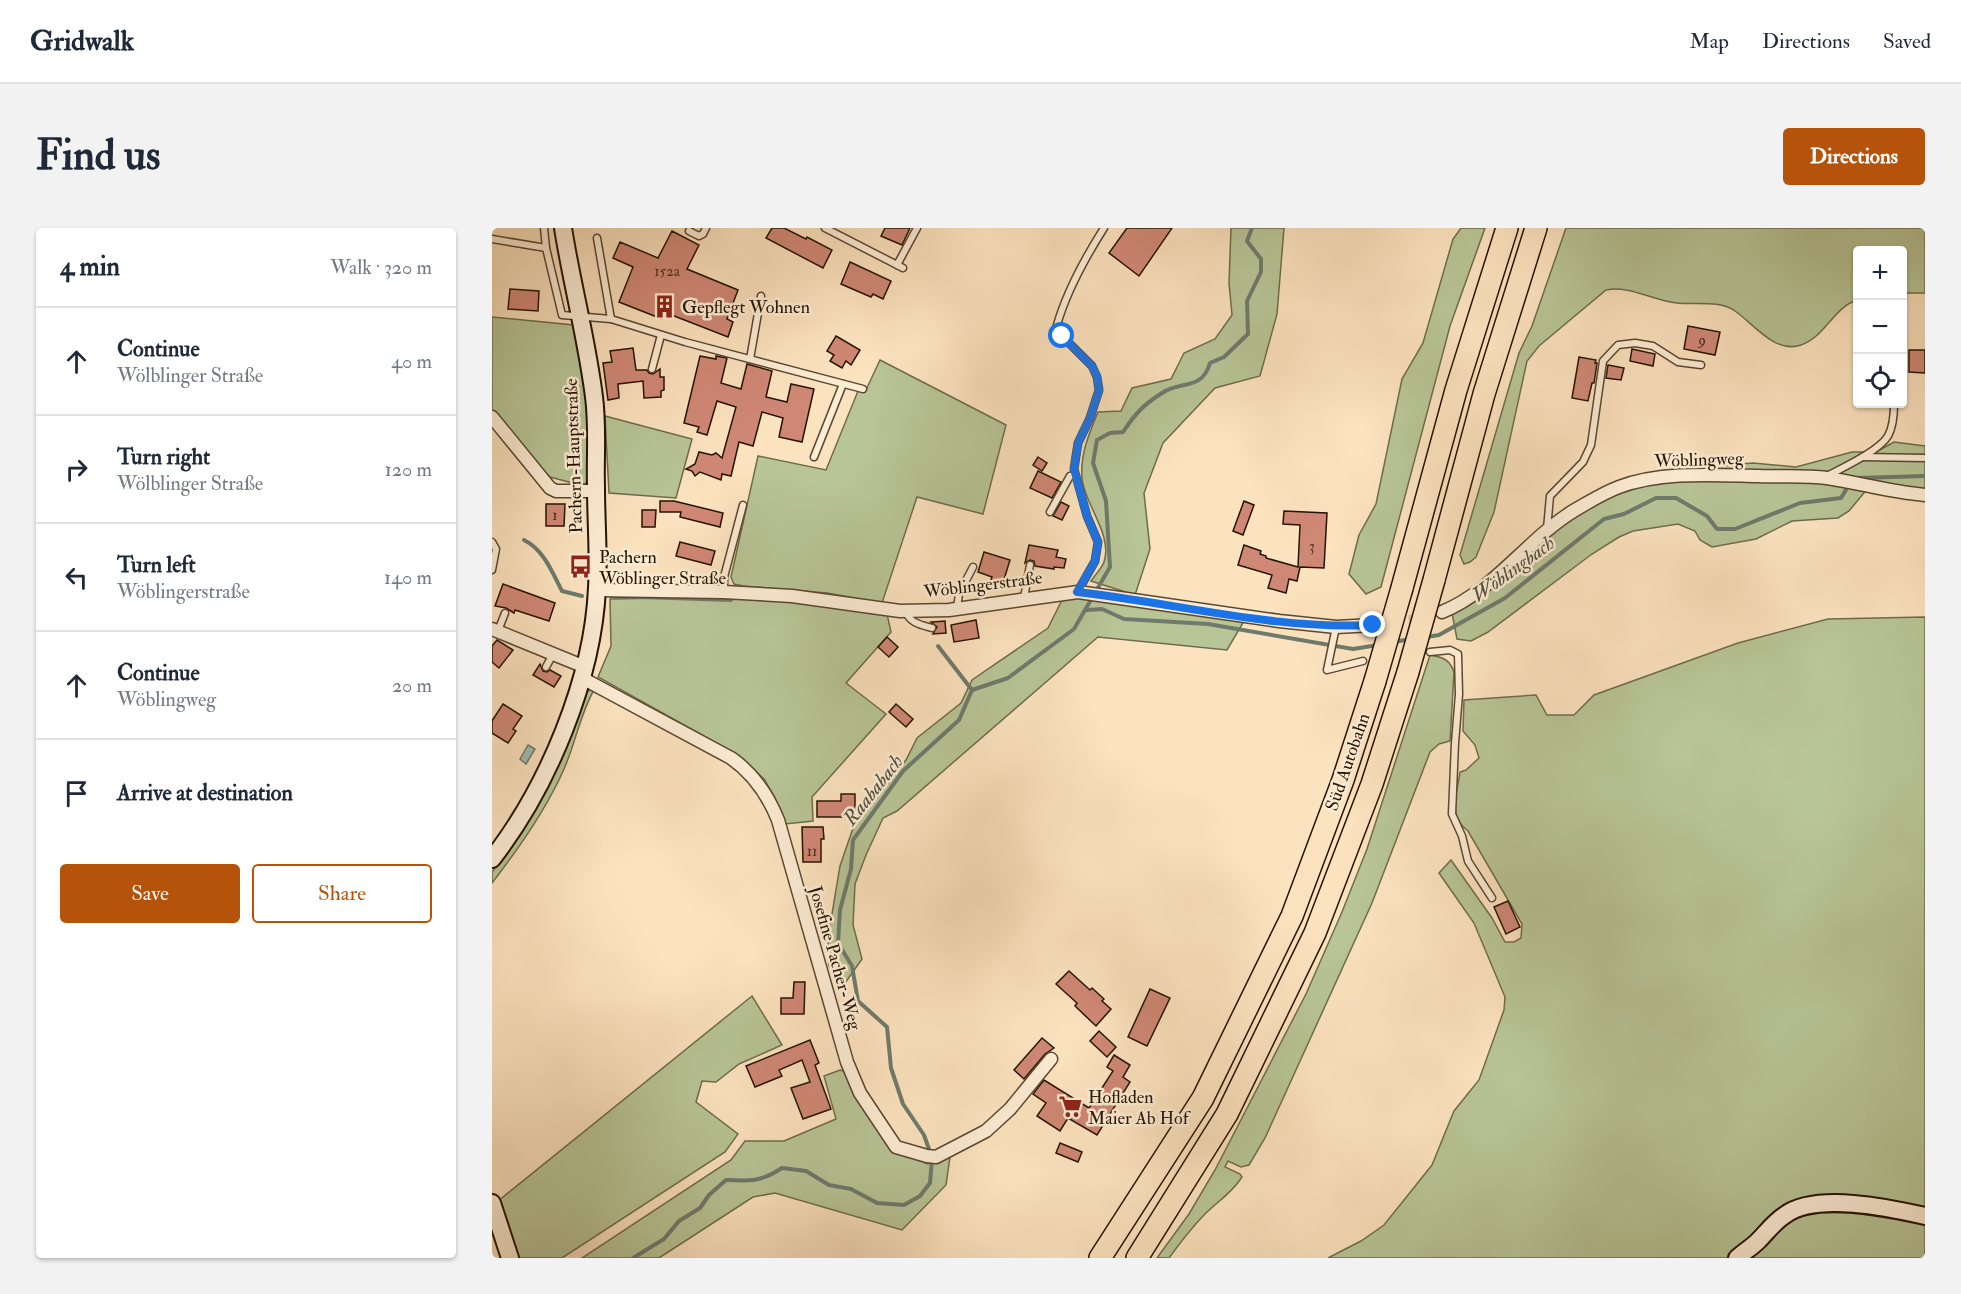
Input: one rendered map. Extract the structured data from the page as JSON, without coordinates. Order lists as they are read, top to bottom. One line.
{"streets":{"highway":["Süd Autobahn"],"main road":["Pachern-Hauptstraße"],"street":["Wöblingweg","Wöblingerstraße","Josefine Pacher-Weg"]},"crossings":[["Pachern-Hauptstraße","Wöblingerstraße"],["Pachern-Hauptstraße","Josefine Pacher-Weg"]],"water":["Wöblingbach","Raababach"],"places":{"building":["Gepflegt Wohnen"],"bus stop":["Pachern Wöblinger Straße"],"supermarket":["Hofladen Maier Ab Hof"]},"house_numbers":["152a","9","1","3","11"],"page":{"header":"Gridwalk","nav":["Map","Directions","Saved"],"buttons":["Directions",["Save","Share"]],"title":"Find us","heading":["4 min","Walk · 320 m"],"map_buttons":["+","−"],"list":[["Continue","Wölblinger Straße","40 m"],["Turn right","Wölblinger Straße","120 m"],["Turn left","Wöblingerstraße","140 m"],["Continue","Wöblingweg","20 m"],"Arrive at destination"]}}
